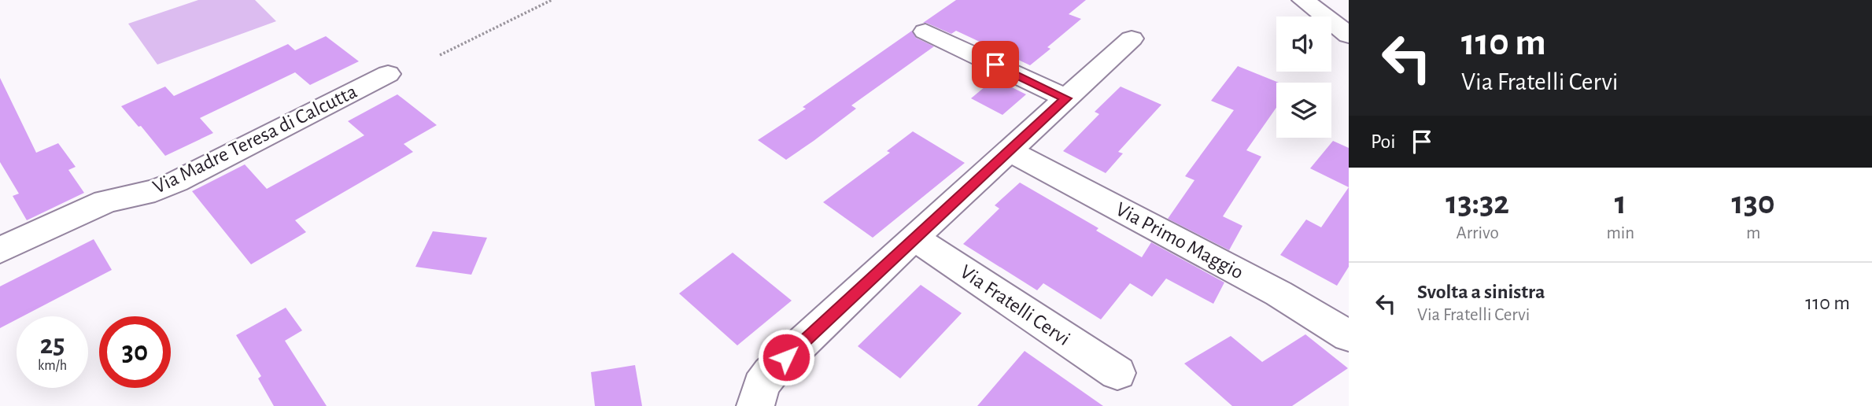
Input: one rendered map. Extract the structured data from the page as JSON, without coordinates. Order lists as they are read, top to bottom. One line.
{"streets":{"street":["Via Madre Teresa di Calcutta","Via Primo Maggio","Via Fratelli Cervi"]},"page":{"turn":["110 m","Via Fratelli Cervi"],"then":"Poi","eta":["13:32","Arrivo","1","min","130","m"],"list":[{"name":"Svolta a sinistra","note":"Via Fratelli Cervi","value":"110 m"}],"speed":"25 km/h","limit":"30"}}
